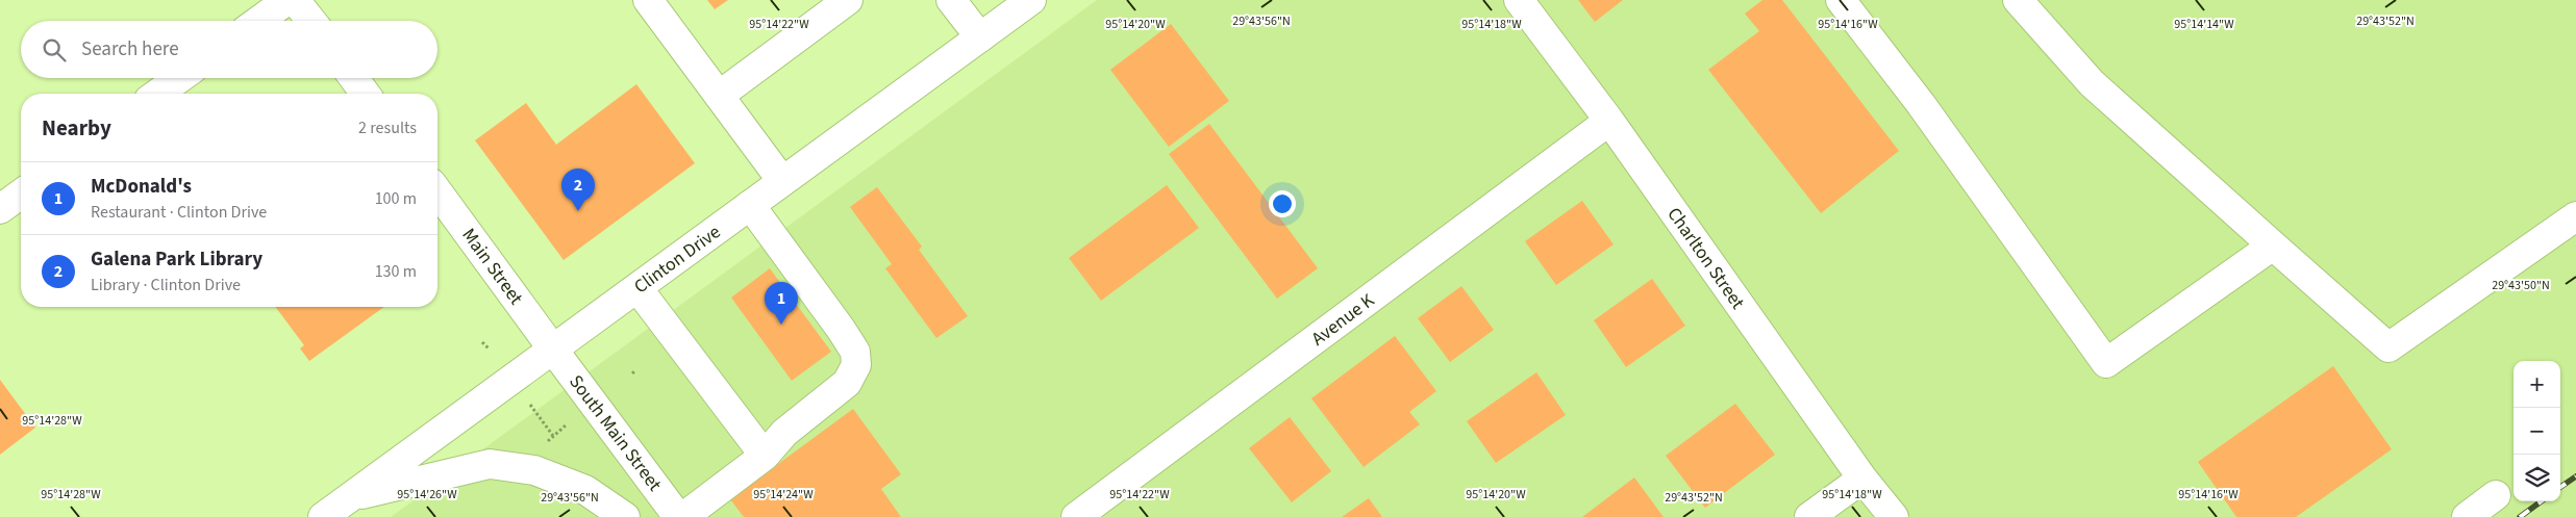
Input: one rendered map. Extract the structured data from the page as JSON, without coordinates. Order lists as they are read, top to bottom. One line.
{"streets":{"street":["Charlton Street","Clinton Drive","Main Street","Avenue K","South Main Street"]},"crossings":[["Charlton Street","Avenue K"],["Clinton Drive","Main Street"],["Clinton Drive","South Main Street"],["Main Street","South Main Street"]],"page":{"search":"Search here","heading":["Nearby","2 results"],"list":[{"mark":"1","name":"McDonald's","note":"Restaurant · Clinton Drive","value":"100 m"},{"mark":"2","name":"Galena Park Library","note":"Library · Clinton Drive","value":"130 m"}],"pins":["2","1"],"map_buttons":["+","−"]},"coordinates":["29°43'56\"N","29°43'52\"N","95°14'22\"W","95°14'20\"W","95°14'18\"W","95°14'16\"W","95°14'14\"W","29°43'50\"N","95°14'28\"W","95°14'26\"W","95°14'24\"W"]}
